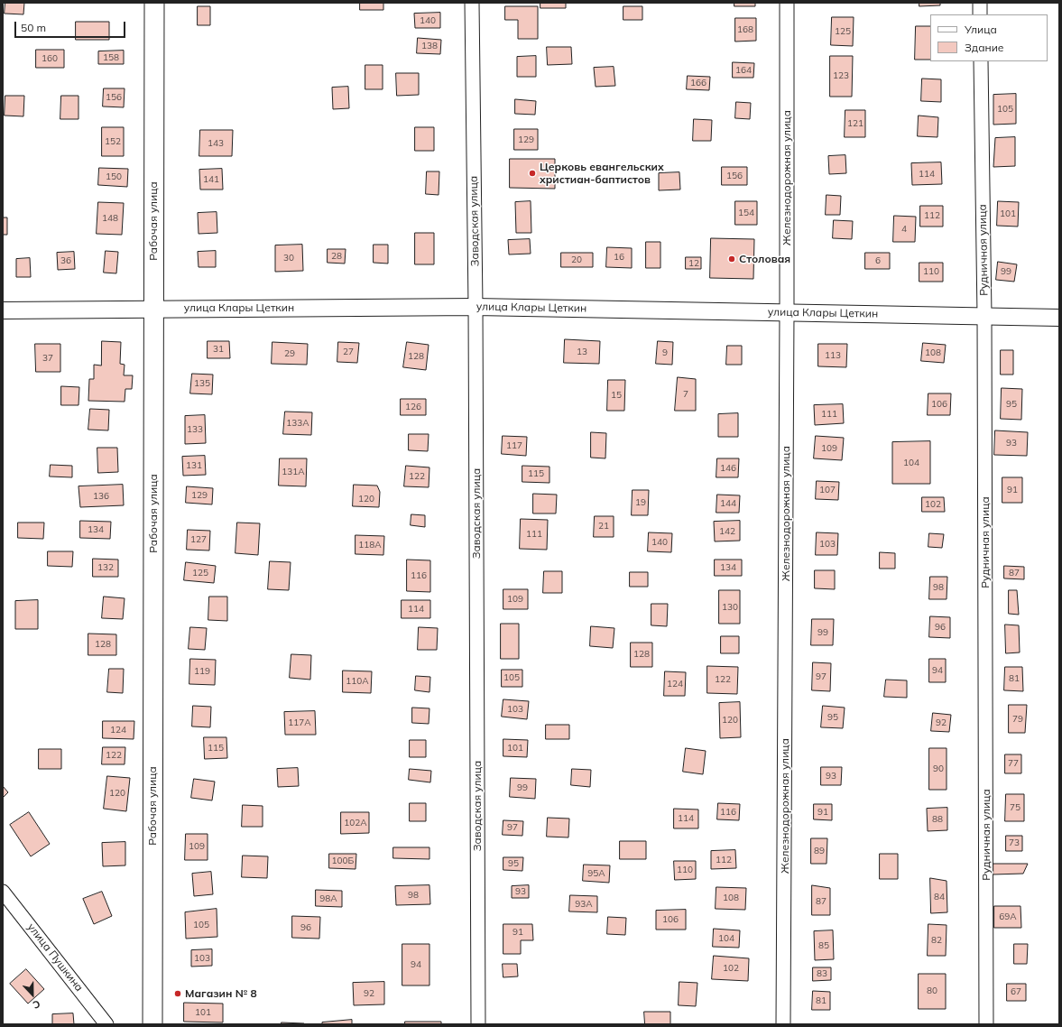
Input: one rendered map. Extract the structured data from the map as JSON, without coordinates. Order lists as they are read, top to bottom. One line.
{"streets":{"main road":["Рабочая улица"],"street":["Железнодорожная улица","Заводская улица","Рудничная улица","улица Клары Цеткин","улица Пушкина"]},"crossings":[["Железнодорожная улица","улица Клары Цеткин"],["Рабочая улица","улица Клары Цеткин"],["Заводская улица","улица Клары Цеткин"],["Рудничная улица","улица Клары Цеткин"]],"places":["Церковь евангельских христиан-баптистов","Столовая","Магазин № 8"],"house_numbers":["140","168","125","138","158","160","164","123","166","156","105","121","129","152","143","114","156","150","141","154","101","112","148","4","28","16","30","20","36","6","12","110","99","31","27","13","9","108","29","113","128","37","135","7","15","106","95","126","111","133А","133","93","117","109","104","131","146","131А","115","122","107","91","129","136","120","19","144","102","21","134","142","111","127","140","103","118А","132","134","125","87","116","98","109","130","114","96","99","128","128","94","119","97","105","81","122","110А","124","103","95","79","120","117А","92","124","115","101","122","77","90","93","99","120","75","116","91","114","88","102А","97","73","109","89","112","100Б","95","110","95А","93","98","84","108","98А","87","93А","69А","106","105","96","91","104","82","85","103","94","102","83","80","67","92","81","101"],"legend":["Улица","Здание"],"scale_bar":"50 m","north":"bottom"}
